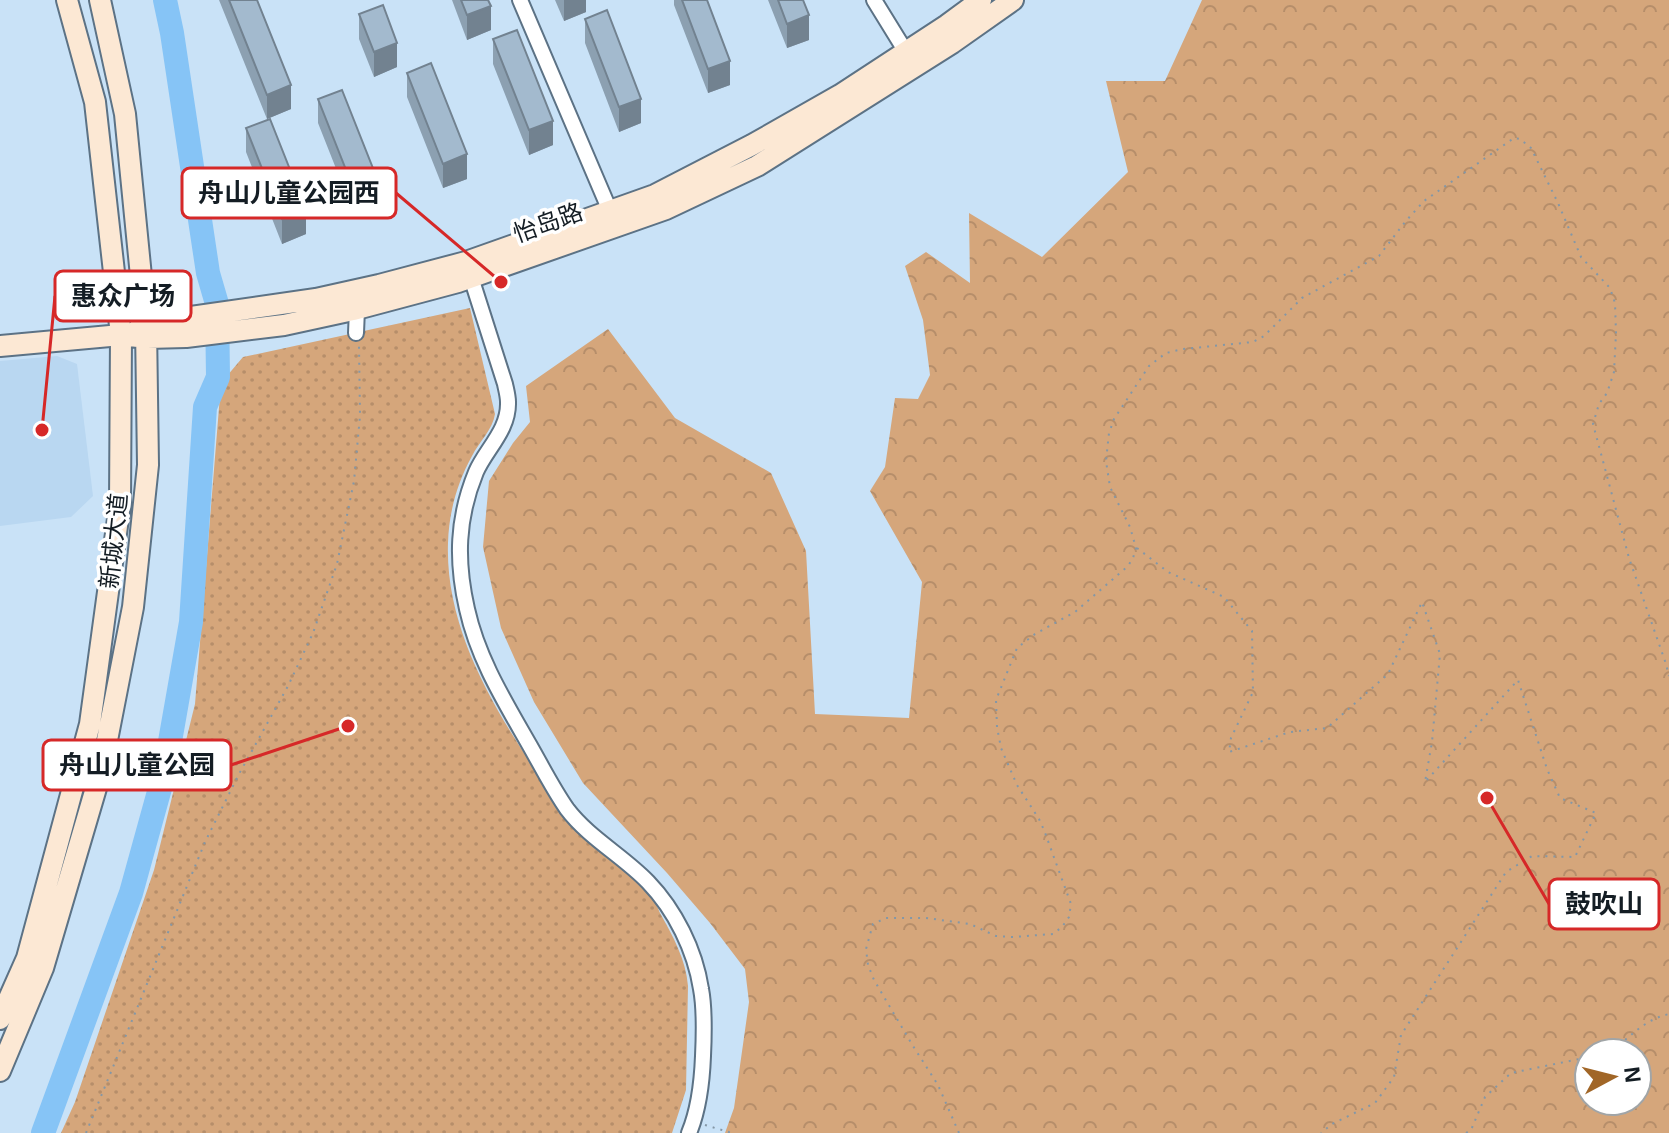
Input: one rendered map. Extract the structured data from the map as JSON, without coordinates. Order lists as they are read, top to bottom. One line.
{"streets":{"main road":["怡岛路","新城大道"]},"crossings":[["怡岛路","新城大道"]],"places":["舟山儿童公园西","惠众广场","舟山儿童公园","鼓吹山"],"north":"right"}
